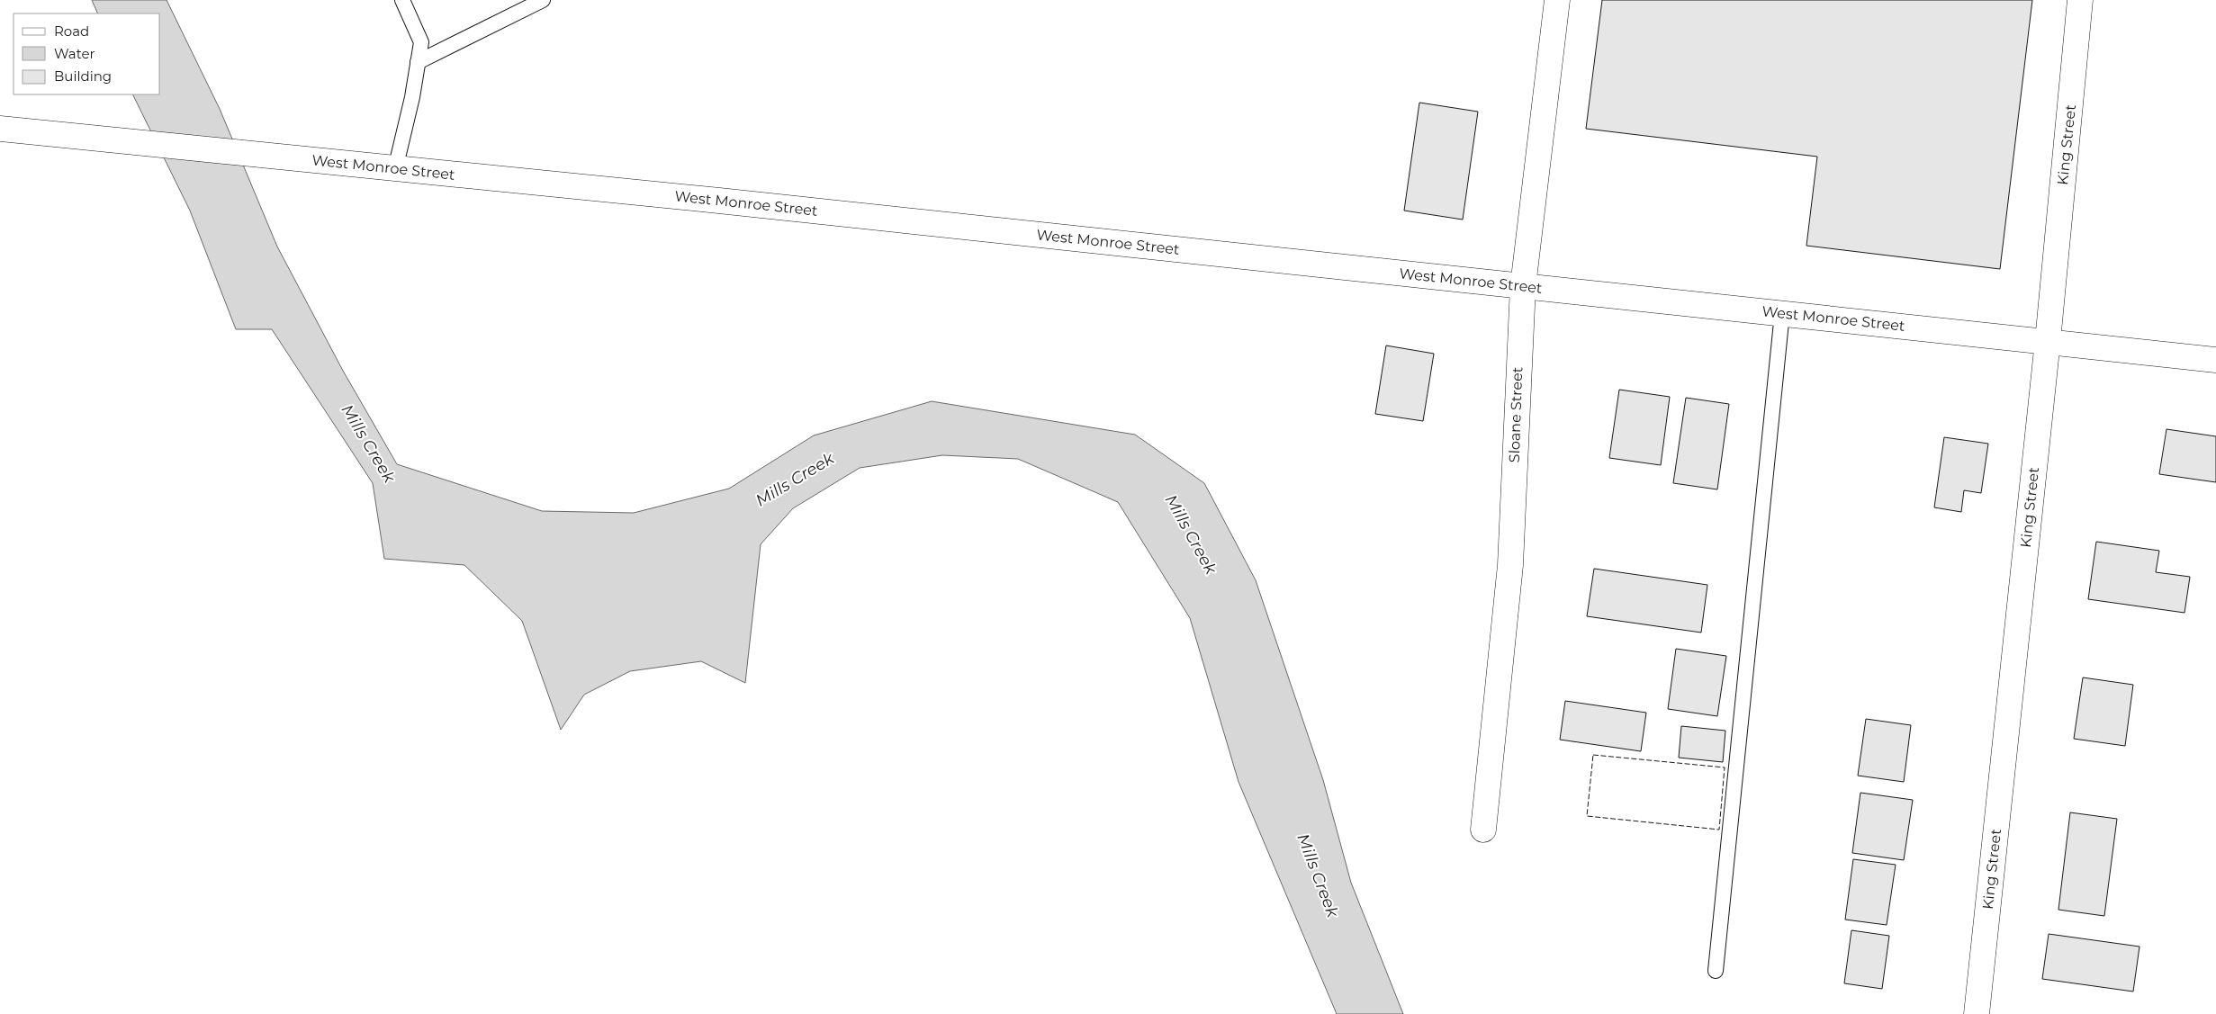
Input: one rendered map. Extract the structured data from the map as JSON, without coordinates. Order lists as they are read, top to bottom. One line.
{"streets":{"street":["King Street","West Monroe Street","Sloane Street"]},"crossings":[["King Street","West Monroe Street"],["West Monroe Street","Sloane Street"]],"water":["Mills Creek"],"legend":["Road","Water","Building"]}
